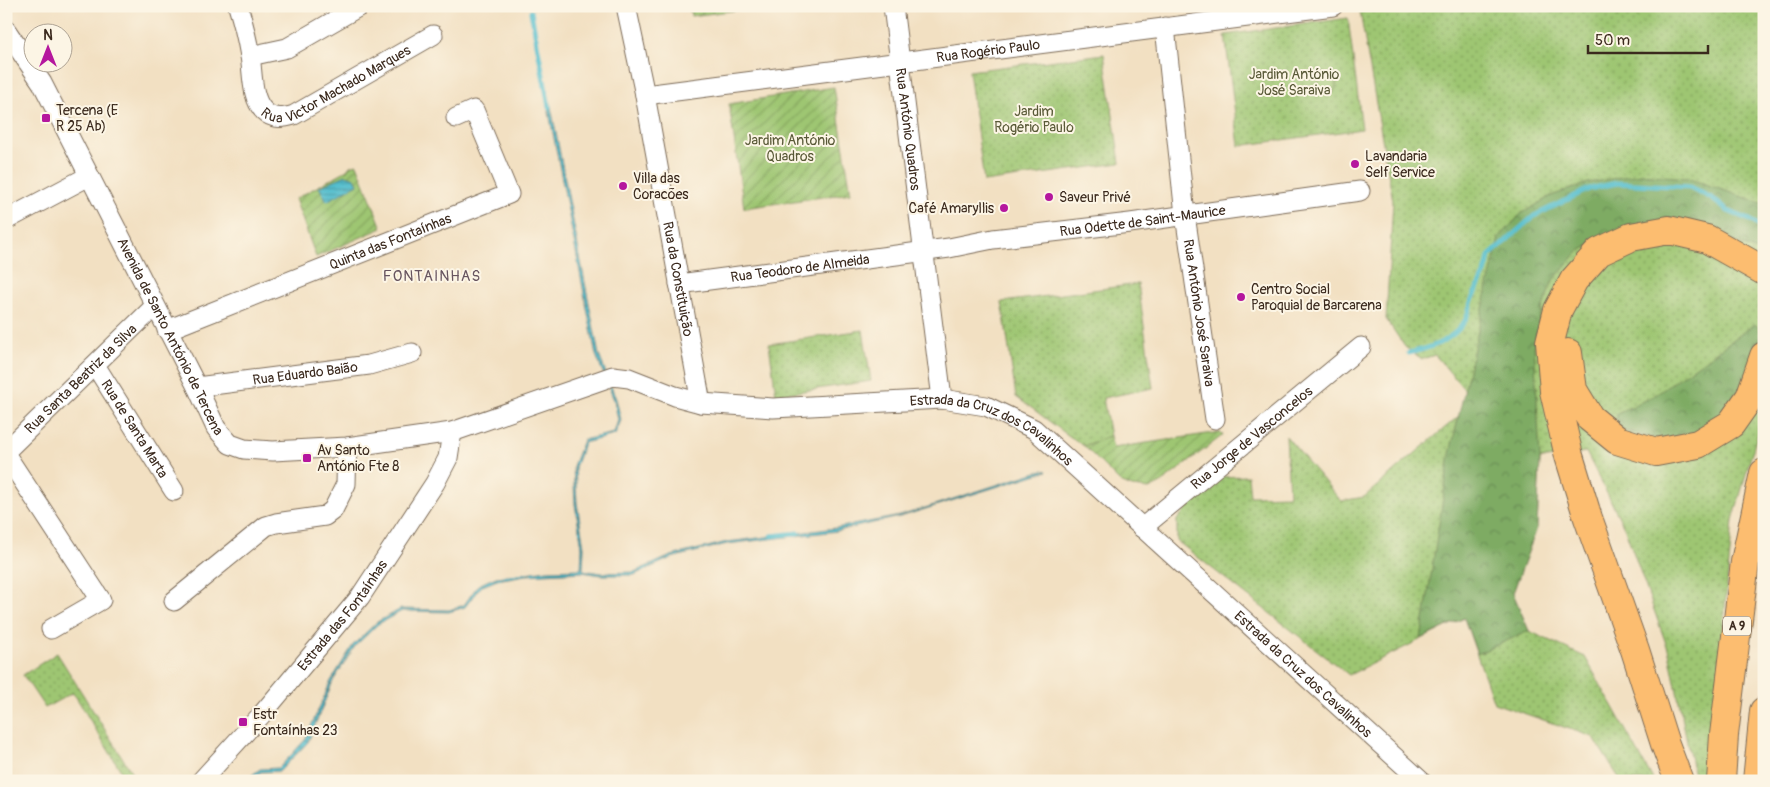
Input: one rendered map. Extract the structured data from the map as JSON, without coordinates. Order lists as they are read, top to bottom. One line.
{"streets":{"highway":["A 9"],"street":["Rua Rogério Paulo","Rua Victor Machado Marques","Rua António Quadros","Rua Odette de Saint-Maurice","Quinta das Fontaínhas","Rua Teodoro de Almeida","Rua da Constituição","Rua António José Saraiva","Avenida de Santo António de Tercena","Rua Eduardo Baião","Rua Santa Beatriz da Silva","Rua de Santa Marta","Estrada da Cruz dos Cavalinhos","Rua Jorge de Vasconcelos","Estrada das Fontaínhas"]},"crossings":[["Rua Rogério Paulo","Rua António Quadros"],["Rua Rogério Paulo","Rua da Constituição"],["Rua Rogério Paulo","Rua António José Saraiva"],["Rua António Quadros","Rua Odette de Saint-Maurice"],["Rua António Quadros","Rua Teodoro de Almeida"],["Rua António Quadros","Estrada da Cruz dos Cavalinhos"],["Rua Odette de Saint-Maurice","Rua Teodoro de Almeida"],["Rua Odette de Saint-Maurice","Rua António José Saraiva"],["Quinta das Fontaínhas","Avenida de Santo António de Tercena"],["Rua Teodoro de Almeida","Rua da Constituição"],["Rua da Constituição","Estrada da Cruz dos Cavalinhos"],["Avenida de Santo António de Tercena","Rua Eduardo Baião"],["Avenida de Santo António de Tercena","Rua Santa Beatriz da Silva"],["Avenida de Santo António de Tercena","Estrada da Cruz dos Cavalinhos"],["Avenida de Santo António de Tercena","Estrada das Fontaínhas"],["Rua Santa Beatriz da Silva","Rua de Santa Marta"],["Estrada da Cruz dos Cavalinhos","Rua Jorge de Vasconcelos"],["Estrada da Cruz dos Cavalinhos","Estrada das Fontaínhas"]],"districts":["FONTAINHAS"],"parks":["Jardim António José Saraiva","Jardim Rogério Paulo","Jardim António Quadros"],"places":{"transit":["Tercena (E R 25 Ab)","Av Santo António Fte 8","Estr Fontaínhas 23"],"other":["Lavandaria Self Service","Villa das Coracões","Saveur Privé","Café Amaryllis","Centro Social Paroquial de Barcarena"]},"scale_bar":"50 m","north":"top"}
